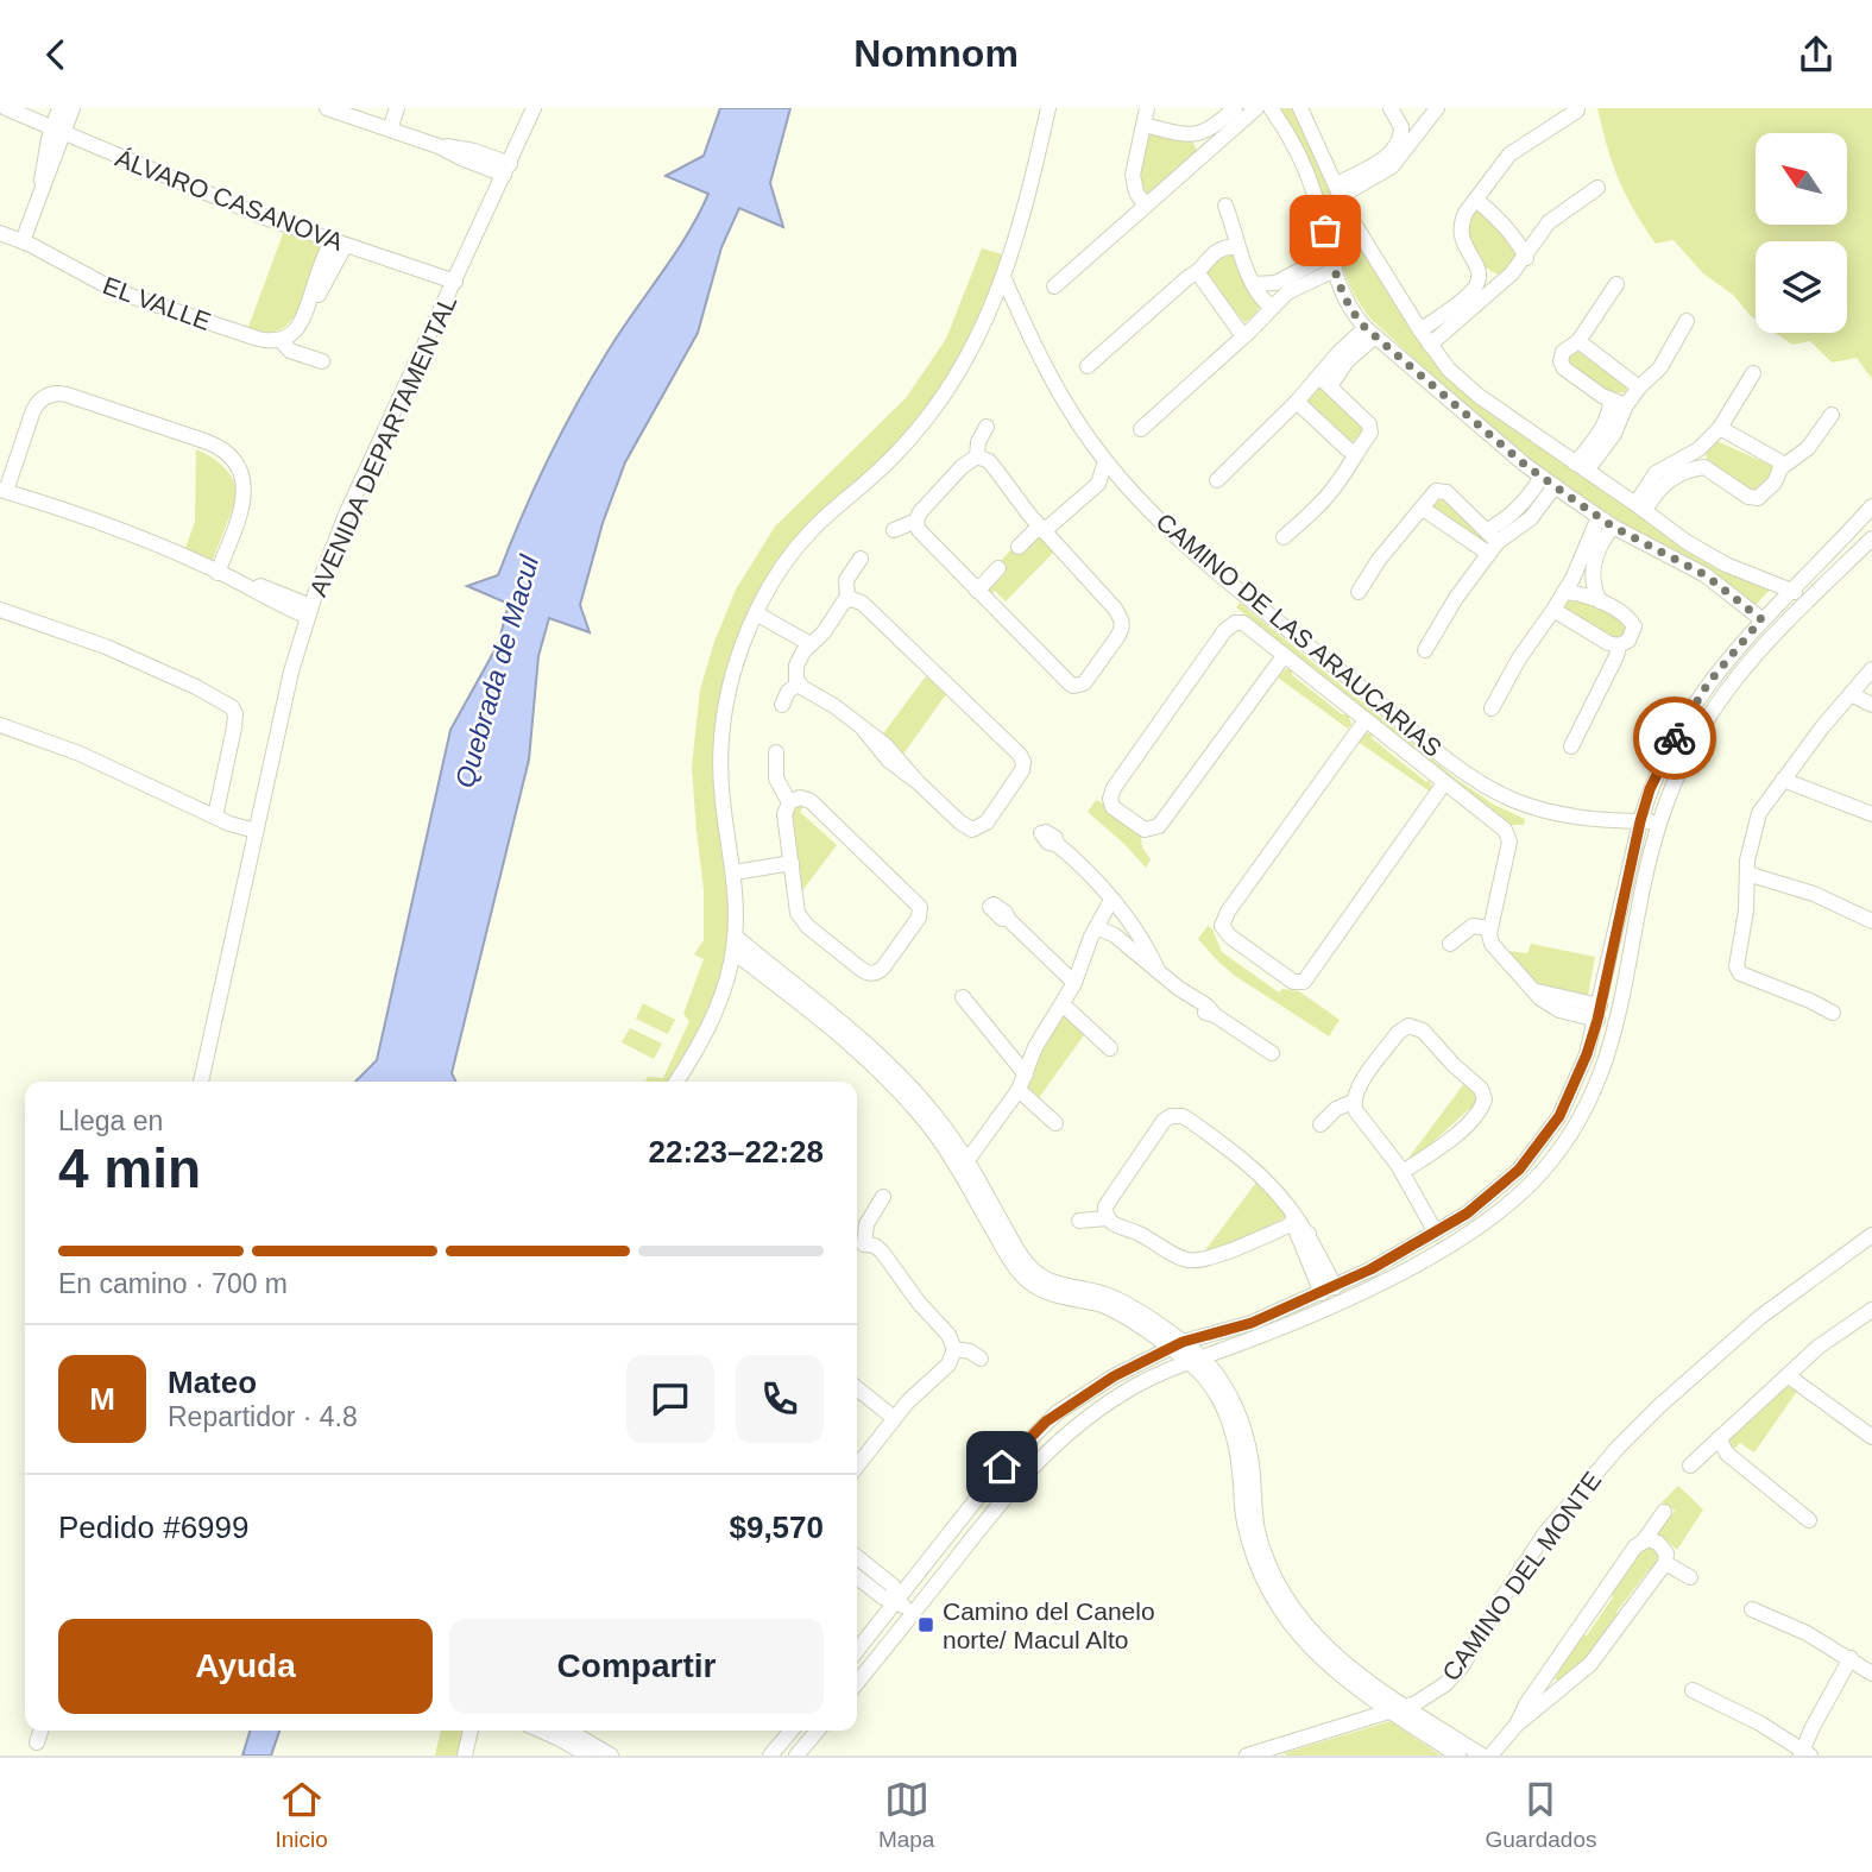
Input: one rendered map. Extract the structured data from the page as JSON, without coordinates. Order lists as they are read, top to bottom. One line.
{"streets":{"street":["ÁLVARO CASANOVA","EL VALLE","AVENIDA DEPARTAMENTAL","CAMINO DE LAS ARAUCARIAS","CAMINO DEL MONTE"]},"crossings":[["ÁLVARO CASANOVA","AVENIDA DEPARTAMENTAL"]],"water":["Quebrada de Macul"],"places":{"transit":["Camino del Canelo norte/ Macul Alto"]},"north":"top left","page":{"header":"Nomnom","heading":["4 min","Llega en","22:23–22:28"],"panel":["Mateo","Repartidor · 4.8","Pedido #6999","$9,570"],"bar":"En camino · 700 m","round":"M","buttons":["Ayuda","Compartir"],"tabs":["Inicio","Mapa","Guardados"]}}
